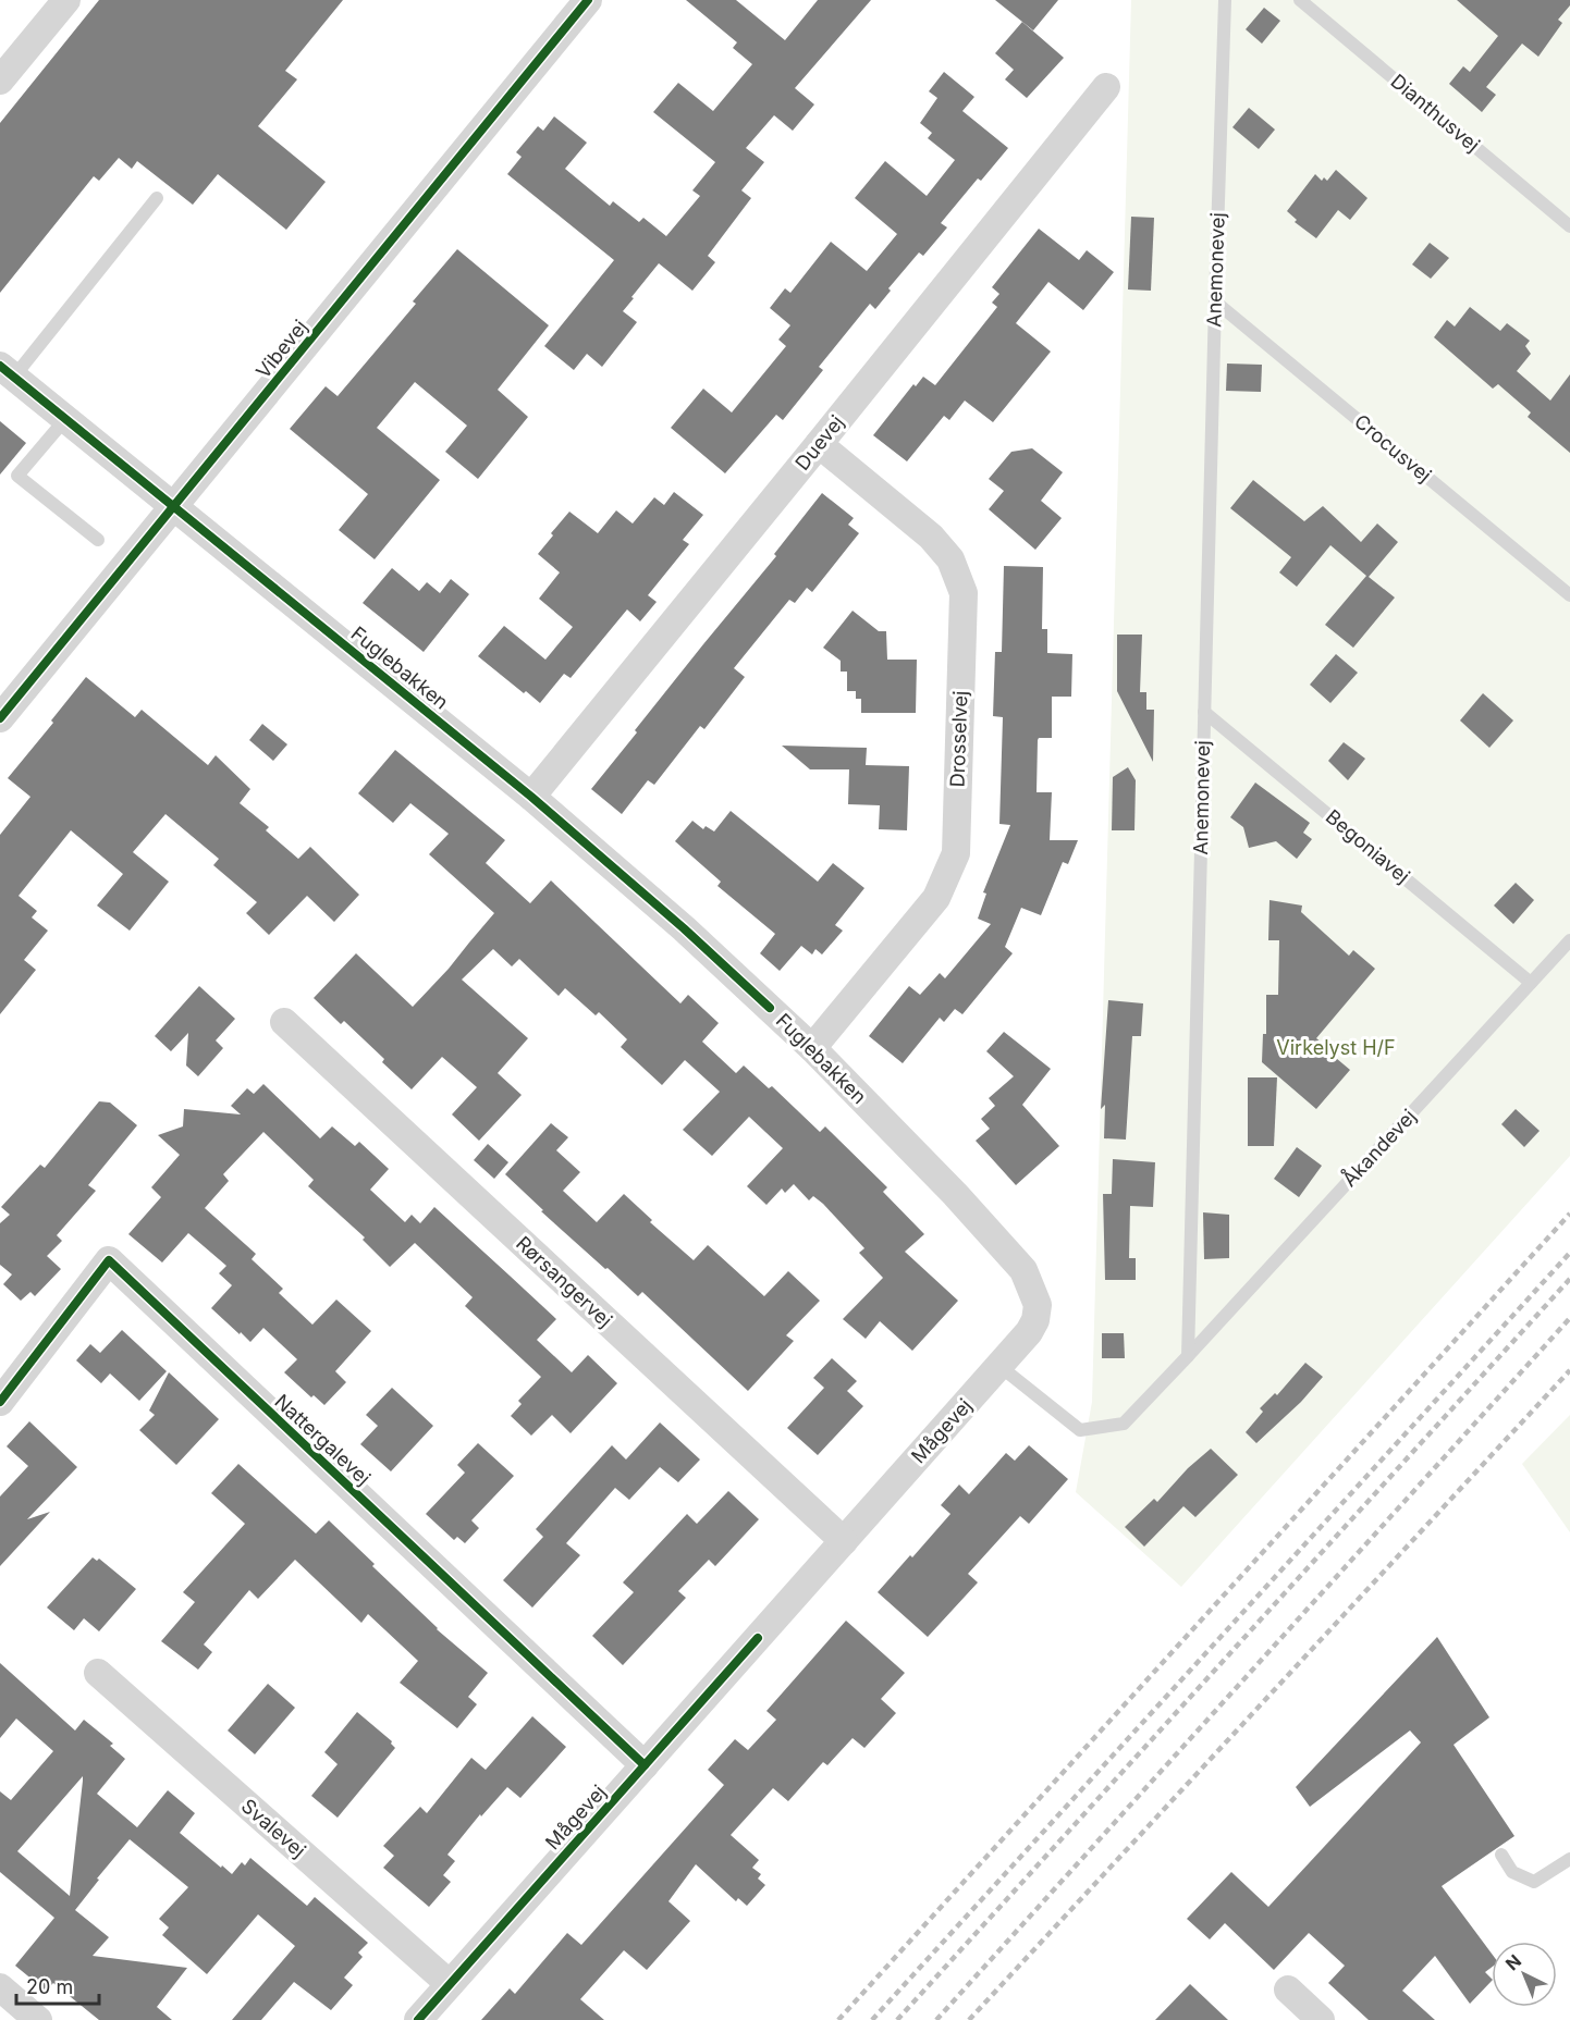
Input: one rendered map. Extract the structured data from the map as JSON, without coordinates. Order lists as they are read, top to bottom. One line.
{"streets":{"street":["Vibevej","Duevej","Fuglebakken","Drosselvej","Rørsangervej","Mågevej","Nattergalevej","Svalevej"],"lane":["Dianthusvej","Anemonevej","Crocusvej","Begoniavej","Åkandevej"]},"crossings":[["Anemonevej","Crocusvej"],["Anemonevej","Begoniavej"],["Anemonevej","Åkandevej"],["Vibevej","Fuglebakken"],["Duevej","Fuglebakken"],["Duevej","Drosselvej"],["Fuglebakken","Drosselvej"],["Fuglebakken","Mågevej"],["Begoniavej","Åkandevej"],["Rørsangervej","Mågevej"],["Mågevej","Nattergalevej"],["Mågevej","Svalevej"]],"parks":["Virkelyst H/F"],"scale_bar":"20 m","north":"top left"}
